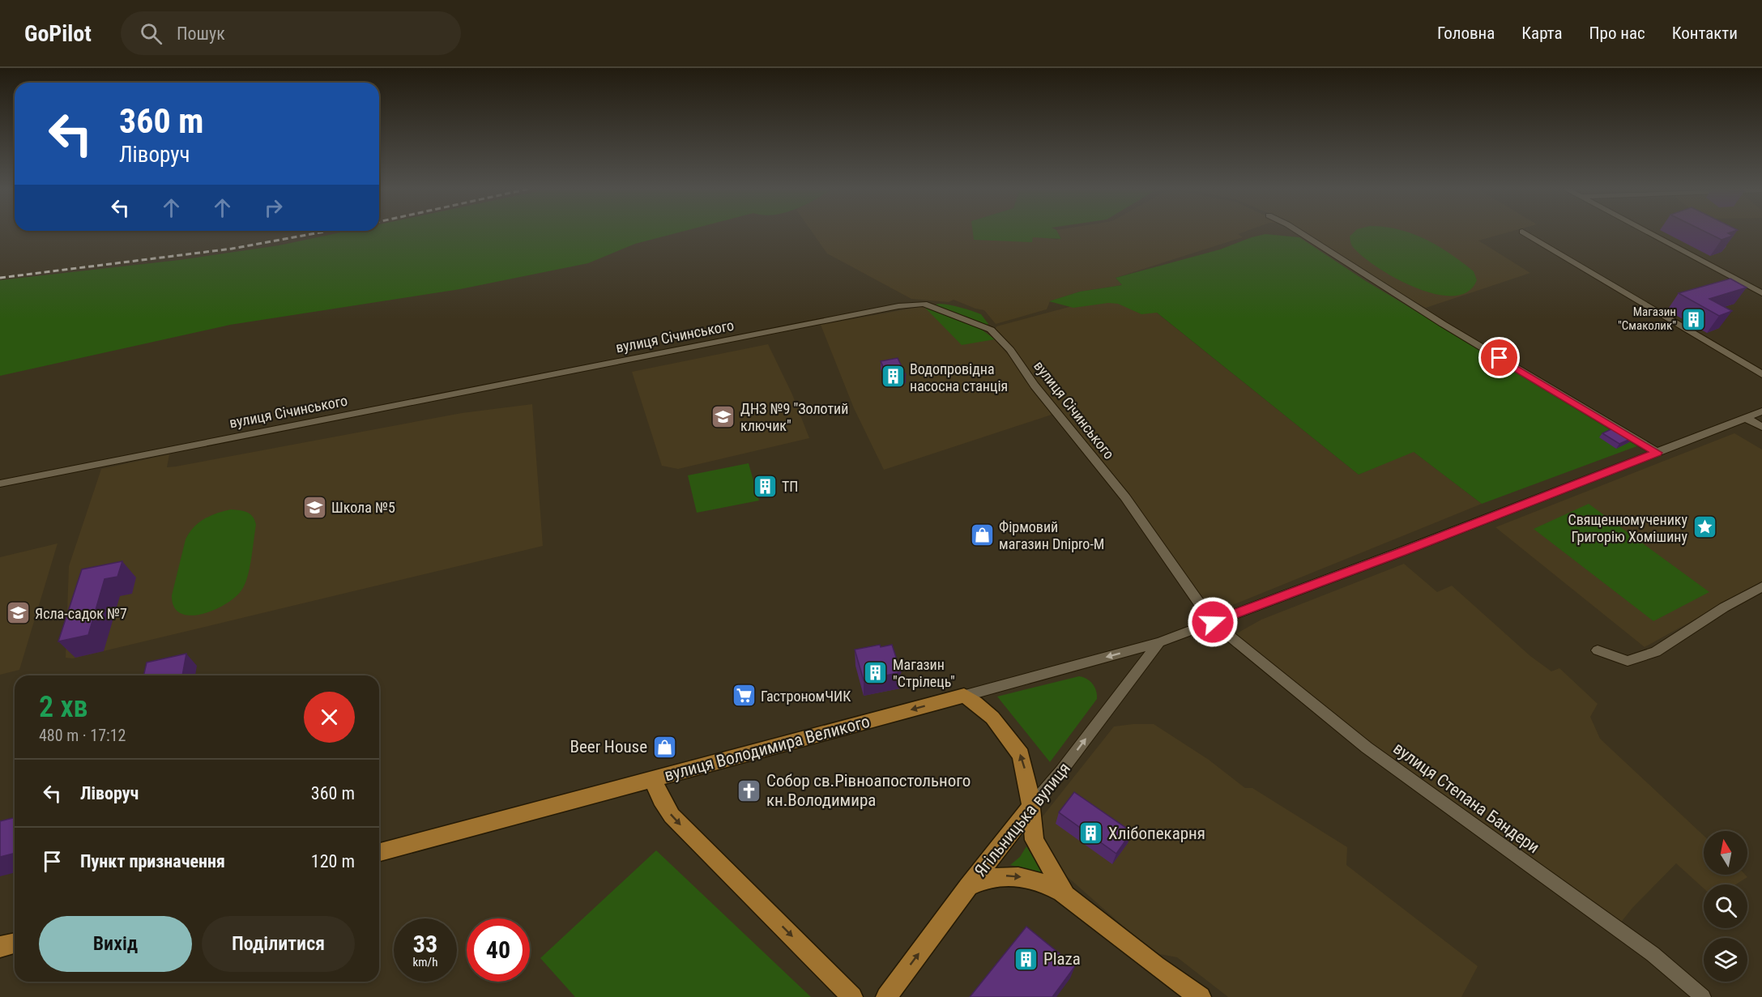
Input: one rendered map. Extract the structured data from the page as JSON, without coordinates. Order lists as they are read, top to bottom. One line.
{"streets":{"main road":["вулиця Володимира Великого","Ягільницька вулиця"],"street":["вулиця Січинського","вулиця Степана Бандери"]},"crossings":[["вулиця Січинського","вулиця Степана Бандери"],["вулиця Володимира Великого","Ягільницька вулиця"]],"one_way":["вулиця Володимира Великого","Ягільницька вулиця"],"places":{"building":["Магазин \"Смаколик\"","Водопровідна насосна станція","ТП","Магазин \"Стрілець\"","Хлібопекарня","Plaza"],"school or university":["ДНЗ №9 \"Золотий ключик\"","Школа №5","Ясла-садок №7"],"place":["Священномученику Григорію Хомішину"],"shop":["Фірмовий магазин Dnipro-M","Beer House"],"supermarket":["ГастрономЧИК"],"church":["Собор св.Рівноапостольного кн.Володимира"]},"north":"top","page":{"header":"GoPilot","search":"Пошук","nav":["Головна","Карта","Про нас","Контакти"],"turn":["360 m","Ліворуч"],"heading":["2 хв","480 m · 17:12"],"list":[{"name":"Ліворуч","value":"360 m"},{"name":"Пункт призначення","value":"120 m"}],"buttons":["Вихід","Поділитися"],"speed":"33 km/h","limit":"40"}}
